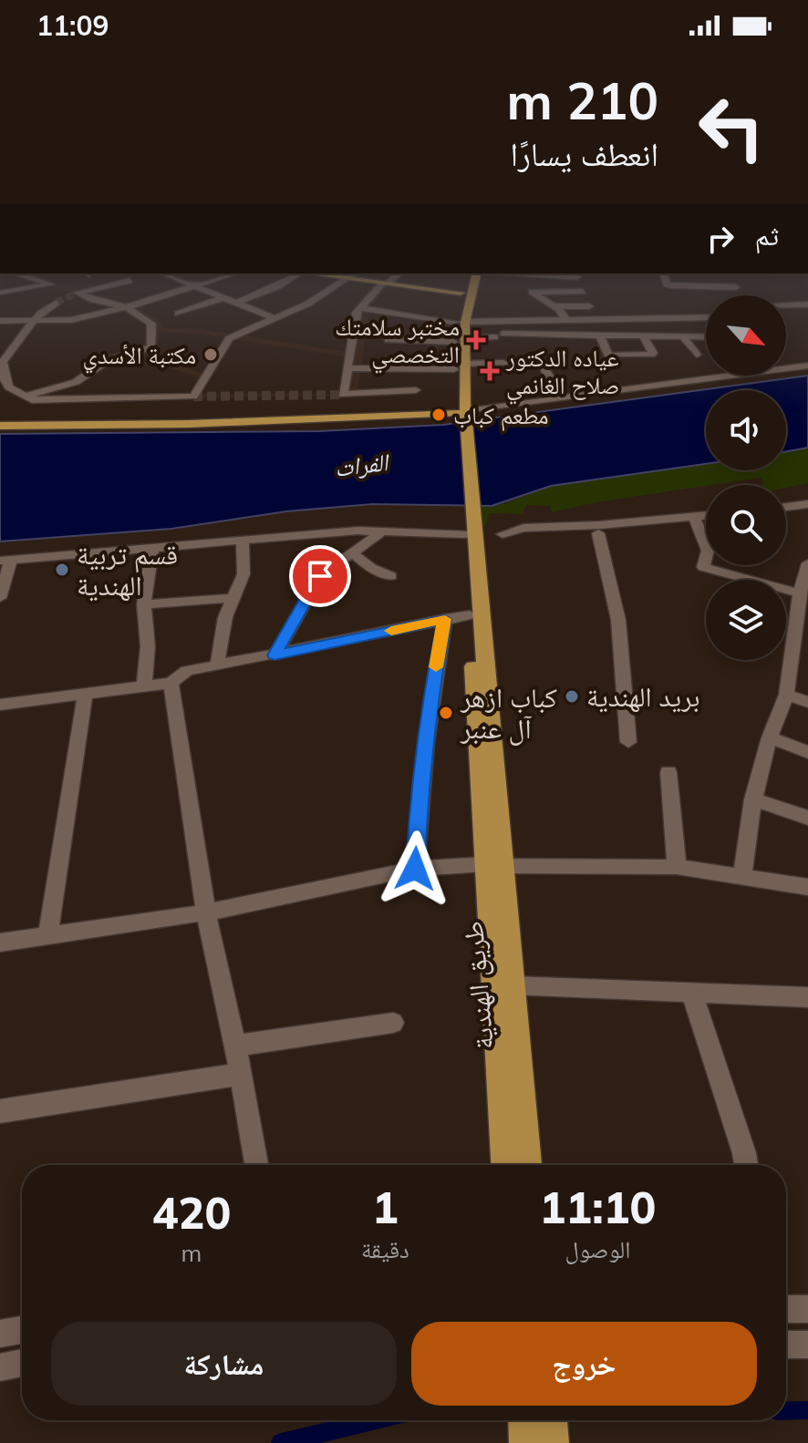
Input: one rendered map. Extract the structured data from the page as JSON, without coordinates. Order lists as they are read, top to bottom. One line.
{"streets":{"main road":["طريق الهندية"]},"water":["الفرات"],"places":{"health":["مختبر سلامتك التخصصي","عياده الدكتور صلاح الغانمي"],"other":["مكتبة الأسدي","مطعم كباب","قسم تربية الهندية","بريد الهندية","كباب ازهر آل عنبر"]},"north":"bottom right","page":{"status":"11:09","turn":["210 m","انعطف يسارًا"],"then":"ثم","eta":["11:10","الوصول","1","دقيقة","420","m"],"buttons":["خروج","مشاركة"]}}
